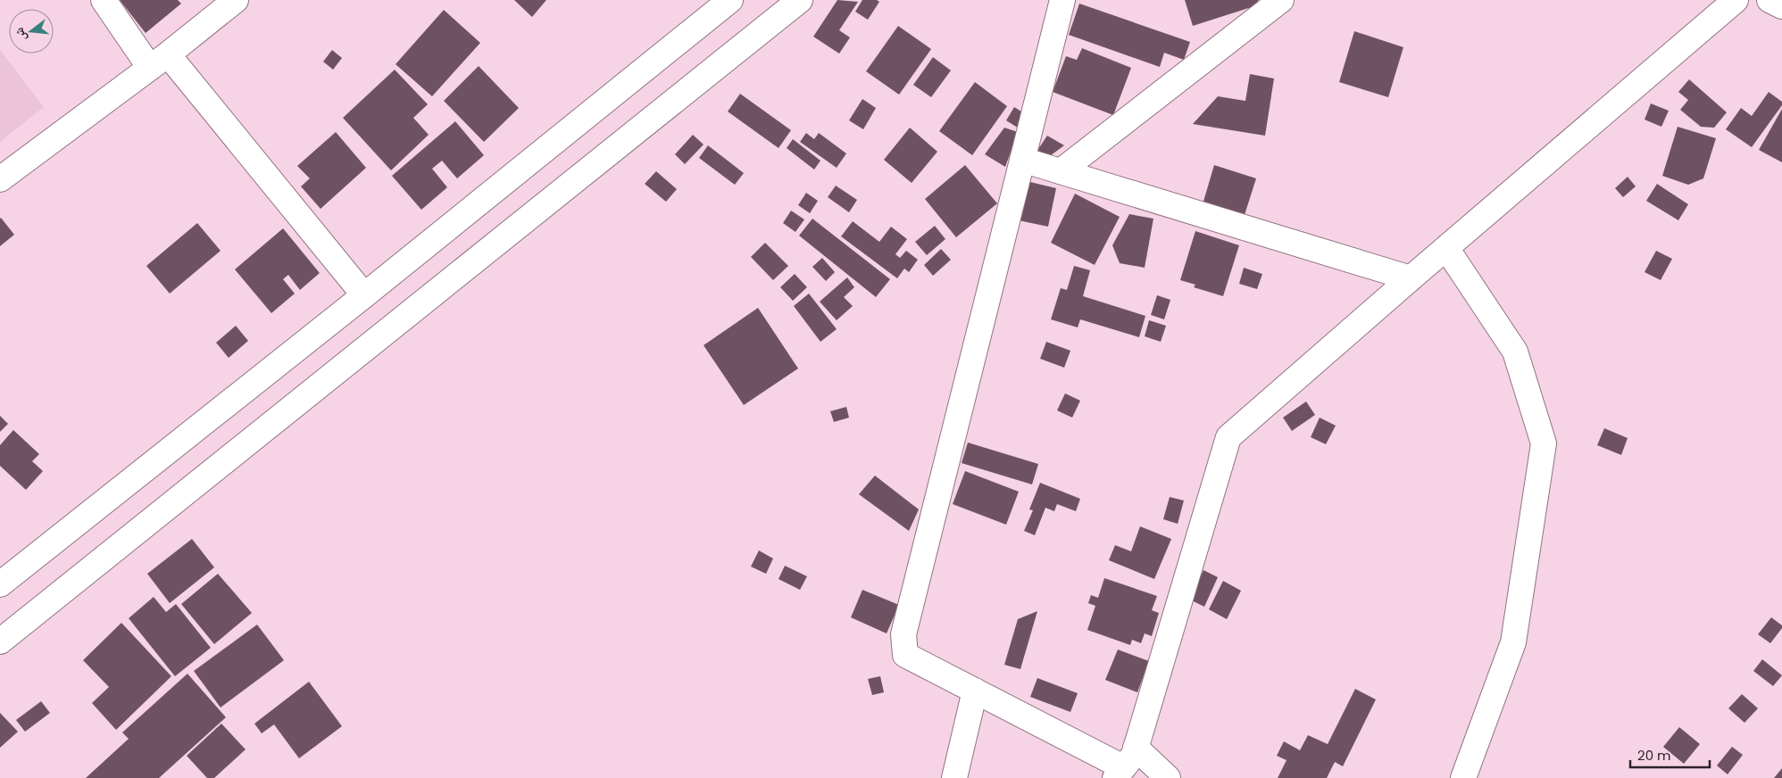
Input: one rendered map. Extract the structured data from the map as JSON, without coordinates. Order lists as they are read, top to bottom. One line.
{"scale_bar":"20 m","north":"left"}
